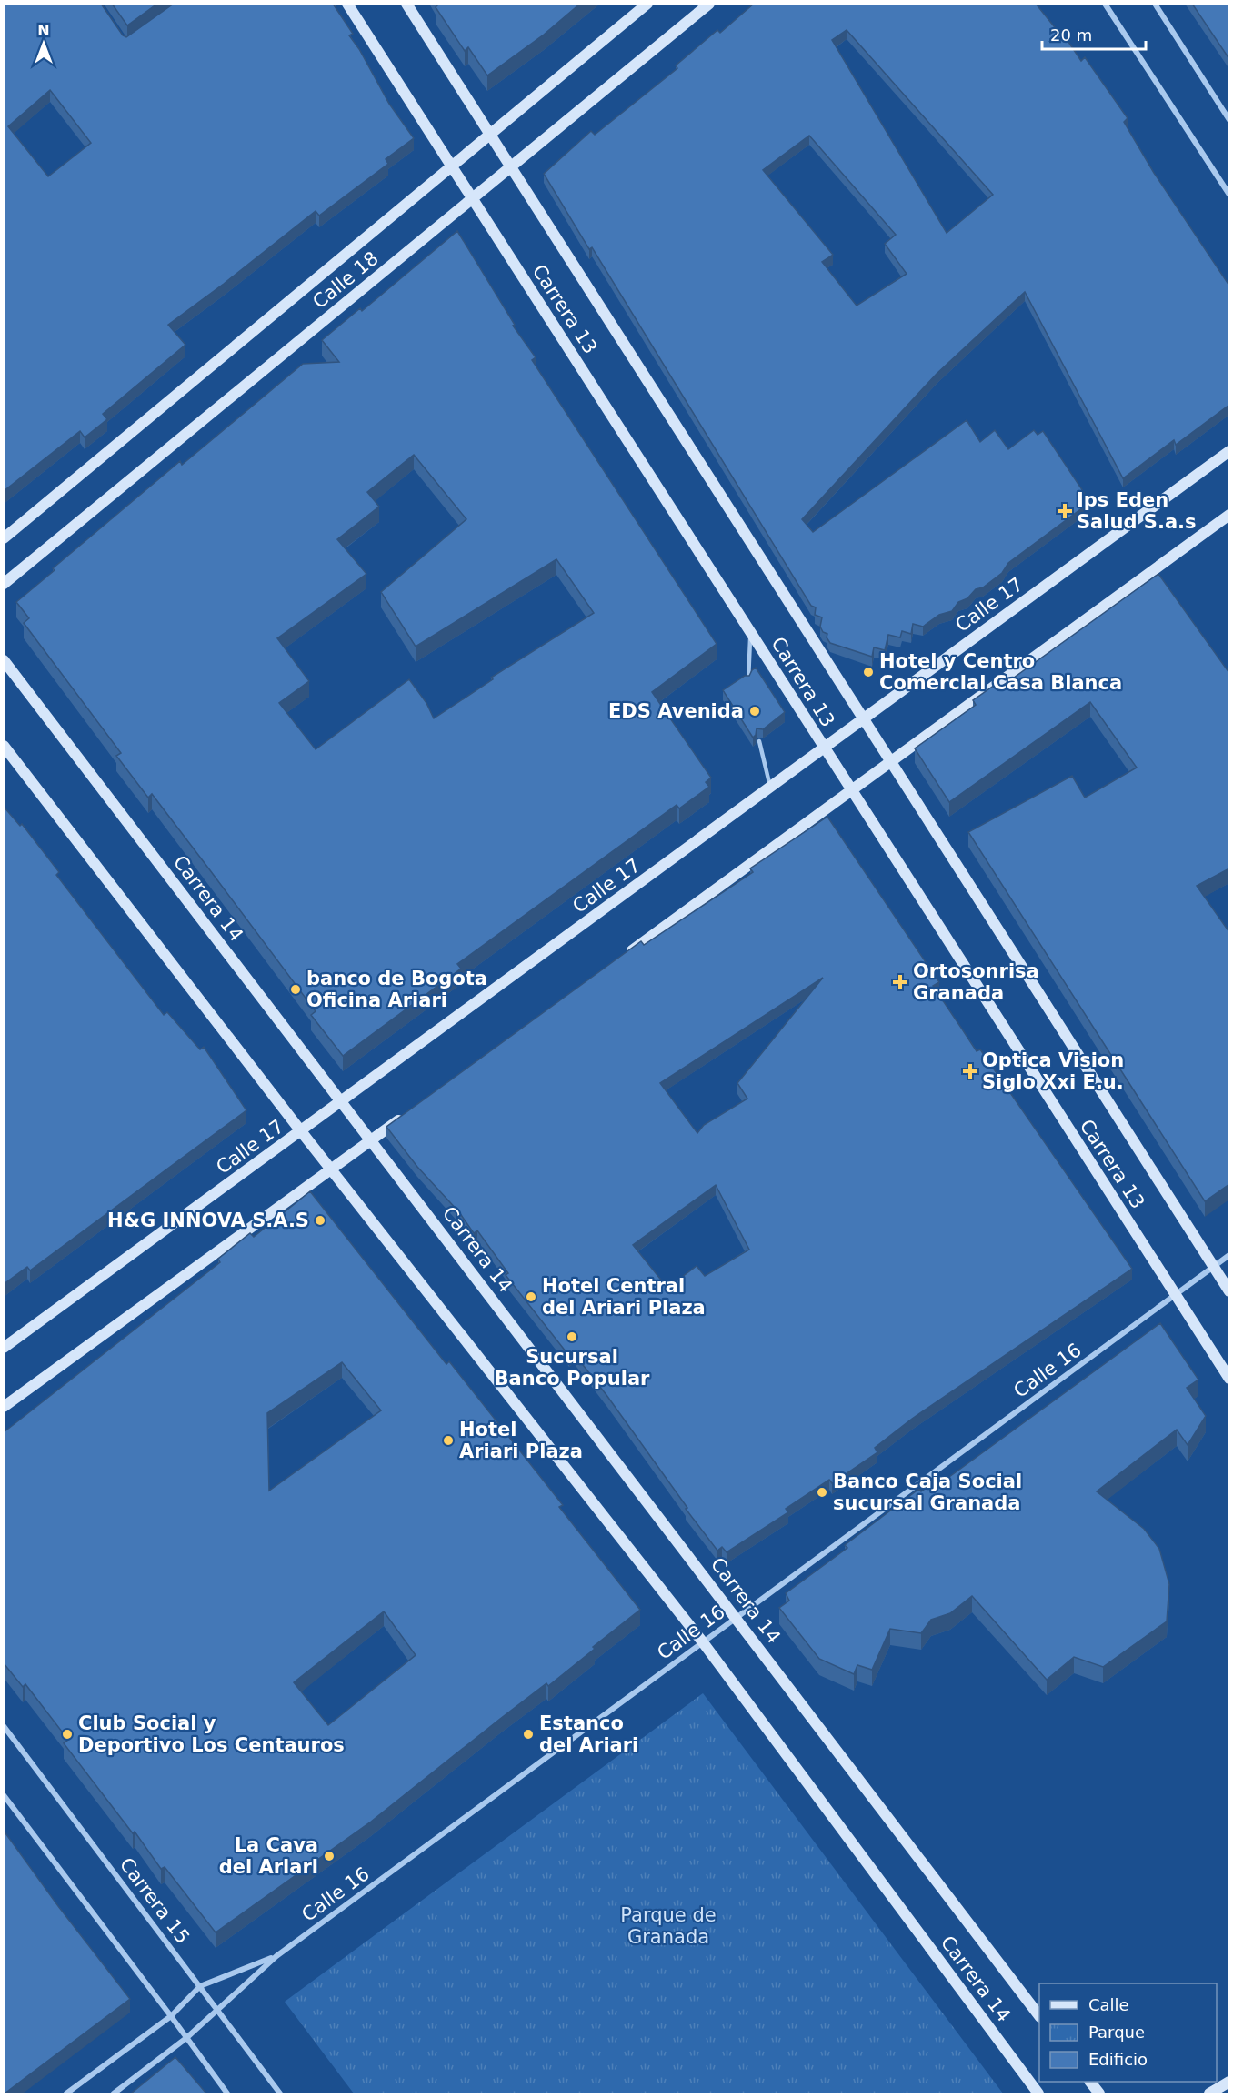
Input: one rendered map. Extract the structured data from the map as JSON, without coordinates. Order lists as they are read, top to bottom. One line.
{"streets":{"street":["Calle 18","Carrera 13","Calle 17","Carrera 14","Calle 16","Carrera 15"]},"crossings":[["Calle 18","Carrera 13"],["Carrera 13","Calle 17"],["Carrera 13","Calle 16"],["Calle 17","Carrera 14"],["Carrera 14","Calle 16"],["Calle 16","Carrera 15"]],"parks":["Parque de Granada"],"places":{"health":["Ips Eden Salud S.a.s","Ortosonrisa Granada","Optica Vision Siglo Xxi E.u."],"other":["Hotel y Centro Comercial Casa Blanca","EDS Avenida","banco de Bogota Oficina Ariari","H&G INNOVA S.A.S","Hotel Central del Ariari Plaza","Sucursal Banco Popular","Hotel Ariari Plaza","Banco Caja Social sucursal Granada","Club Social y Deportivo Los Centauros","Estanco del Ariari","La Cava del Ariari"]},"legend":["Calle","Parque","Edificio"],"scale_bar":"20 m","north":"top"}
